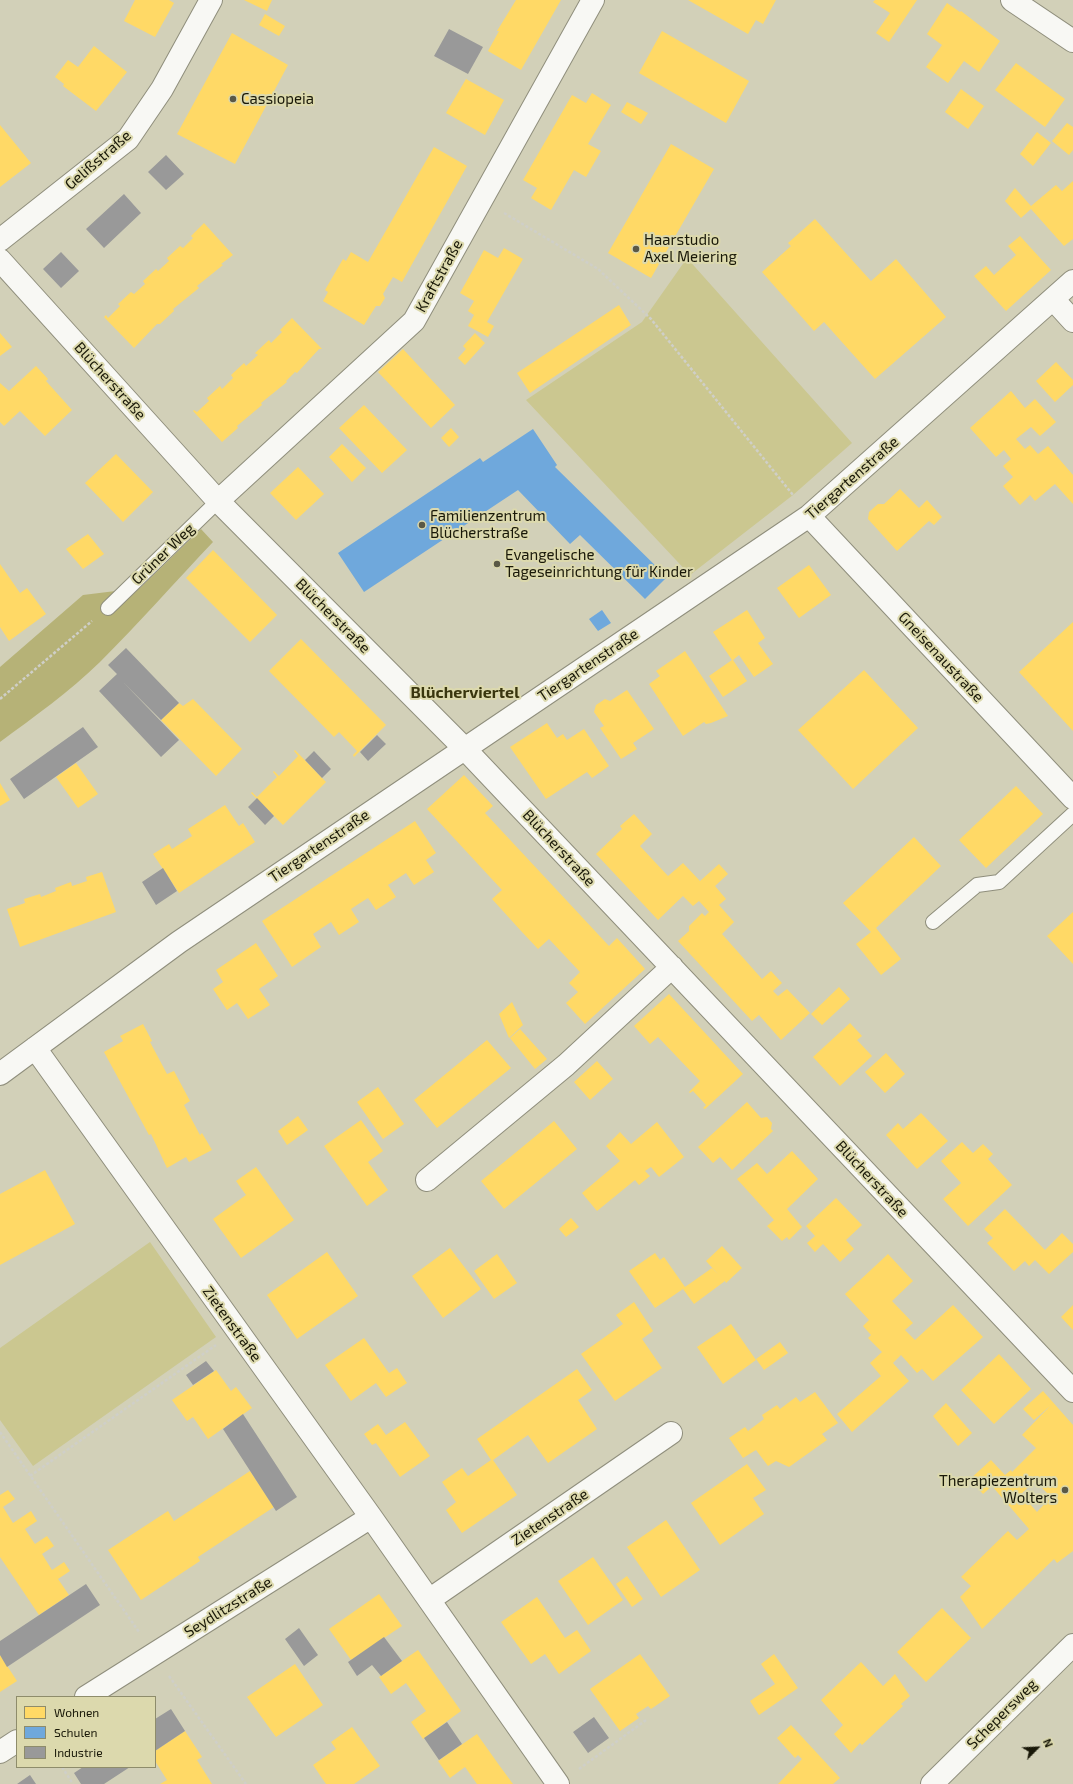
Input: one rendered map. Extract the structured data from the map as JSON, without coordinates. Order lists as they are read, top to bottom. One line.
{"streets":{"street":["Gelißstraße","Kraftstraße","Blücherstraße","Tiergartenstraße","Gneisenaustraße","Zietenstraße","Seydlitzstraße","Schepersweg"],"lane":["Grüner Weg"]},"crossings":[["Kraftstraße","Blücherstraße"],["Kraftstraße","Grüner Weg"],["Blücherstraße","Tiergartenstraße"],["Blücherstraße","Grüner Weg"],["Tiergartenstraße","Gneisenaustraße"],["Tiergartenstraße","Zietenstraße"],["Zietenstraße","Seydlitzstraße"]],"districts":["Blücherviertel"],"places":["Cassiopeia","Haarstudio Axel Meiering","Familienzentrum Blücherstraße","Evangelische Tageseinrichtung für Kinder","Therapiezentrum Wolters"],"legend":["Wohnen","Schulen","Industrie"],"north":"top right"}
